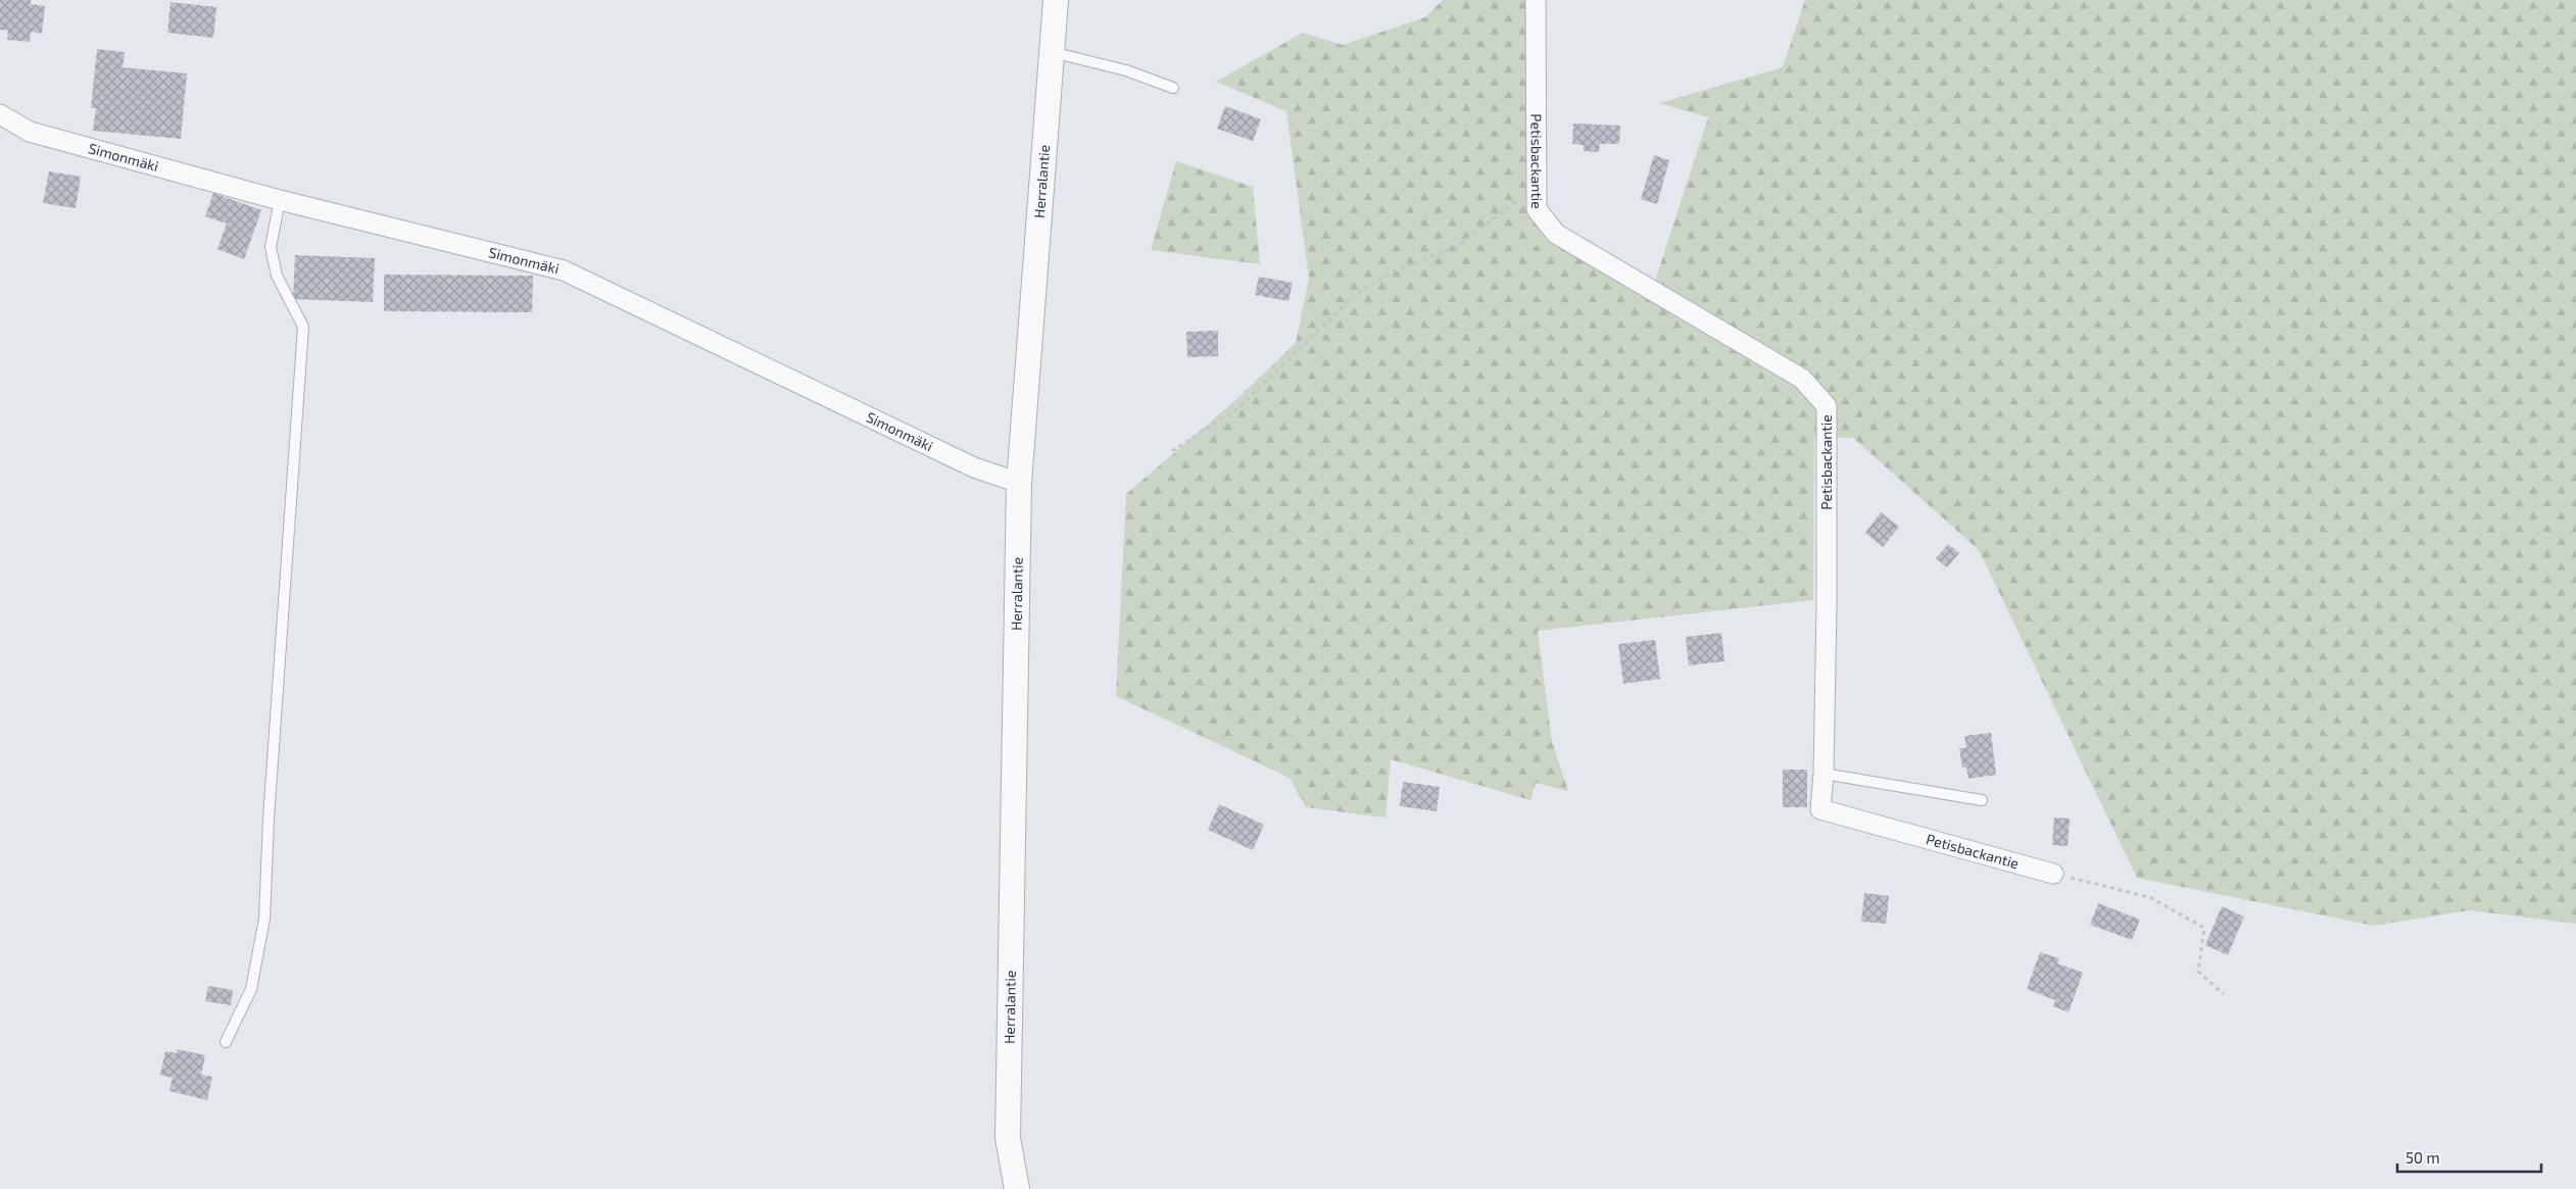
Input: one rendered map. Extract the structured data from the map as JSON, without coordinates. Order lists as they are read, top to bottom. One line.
{"streets":{"street":["Simonmäki","Petisbackantie","Herralantie"]},"crossings":[["Simonmäki","Herralantie"]],"scale_bar":"50 m"}
